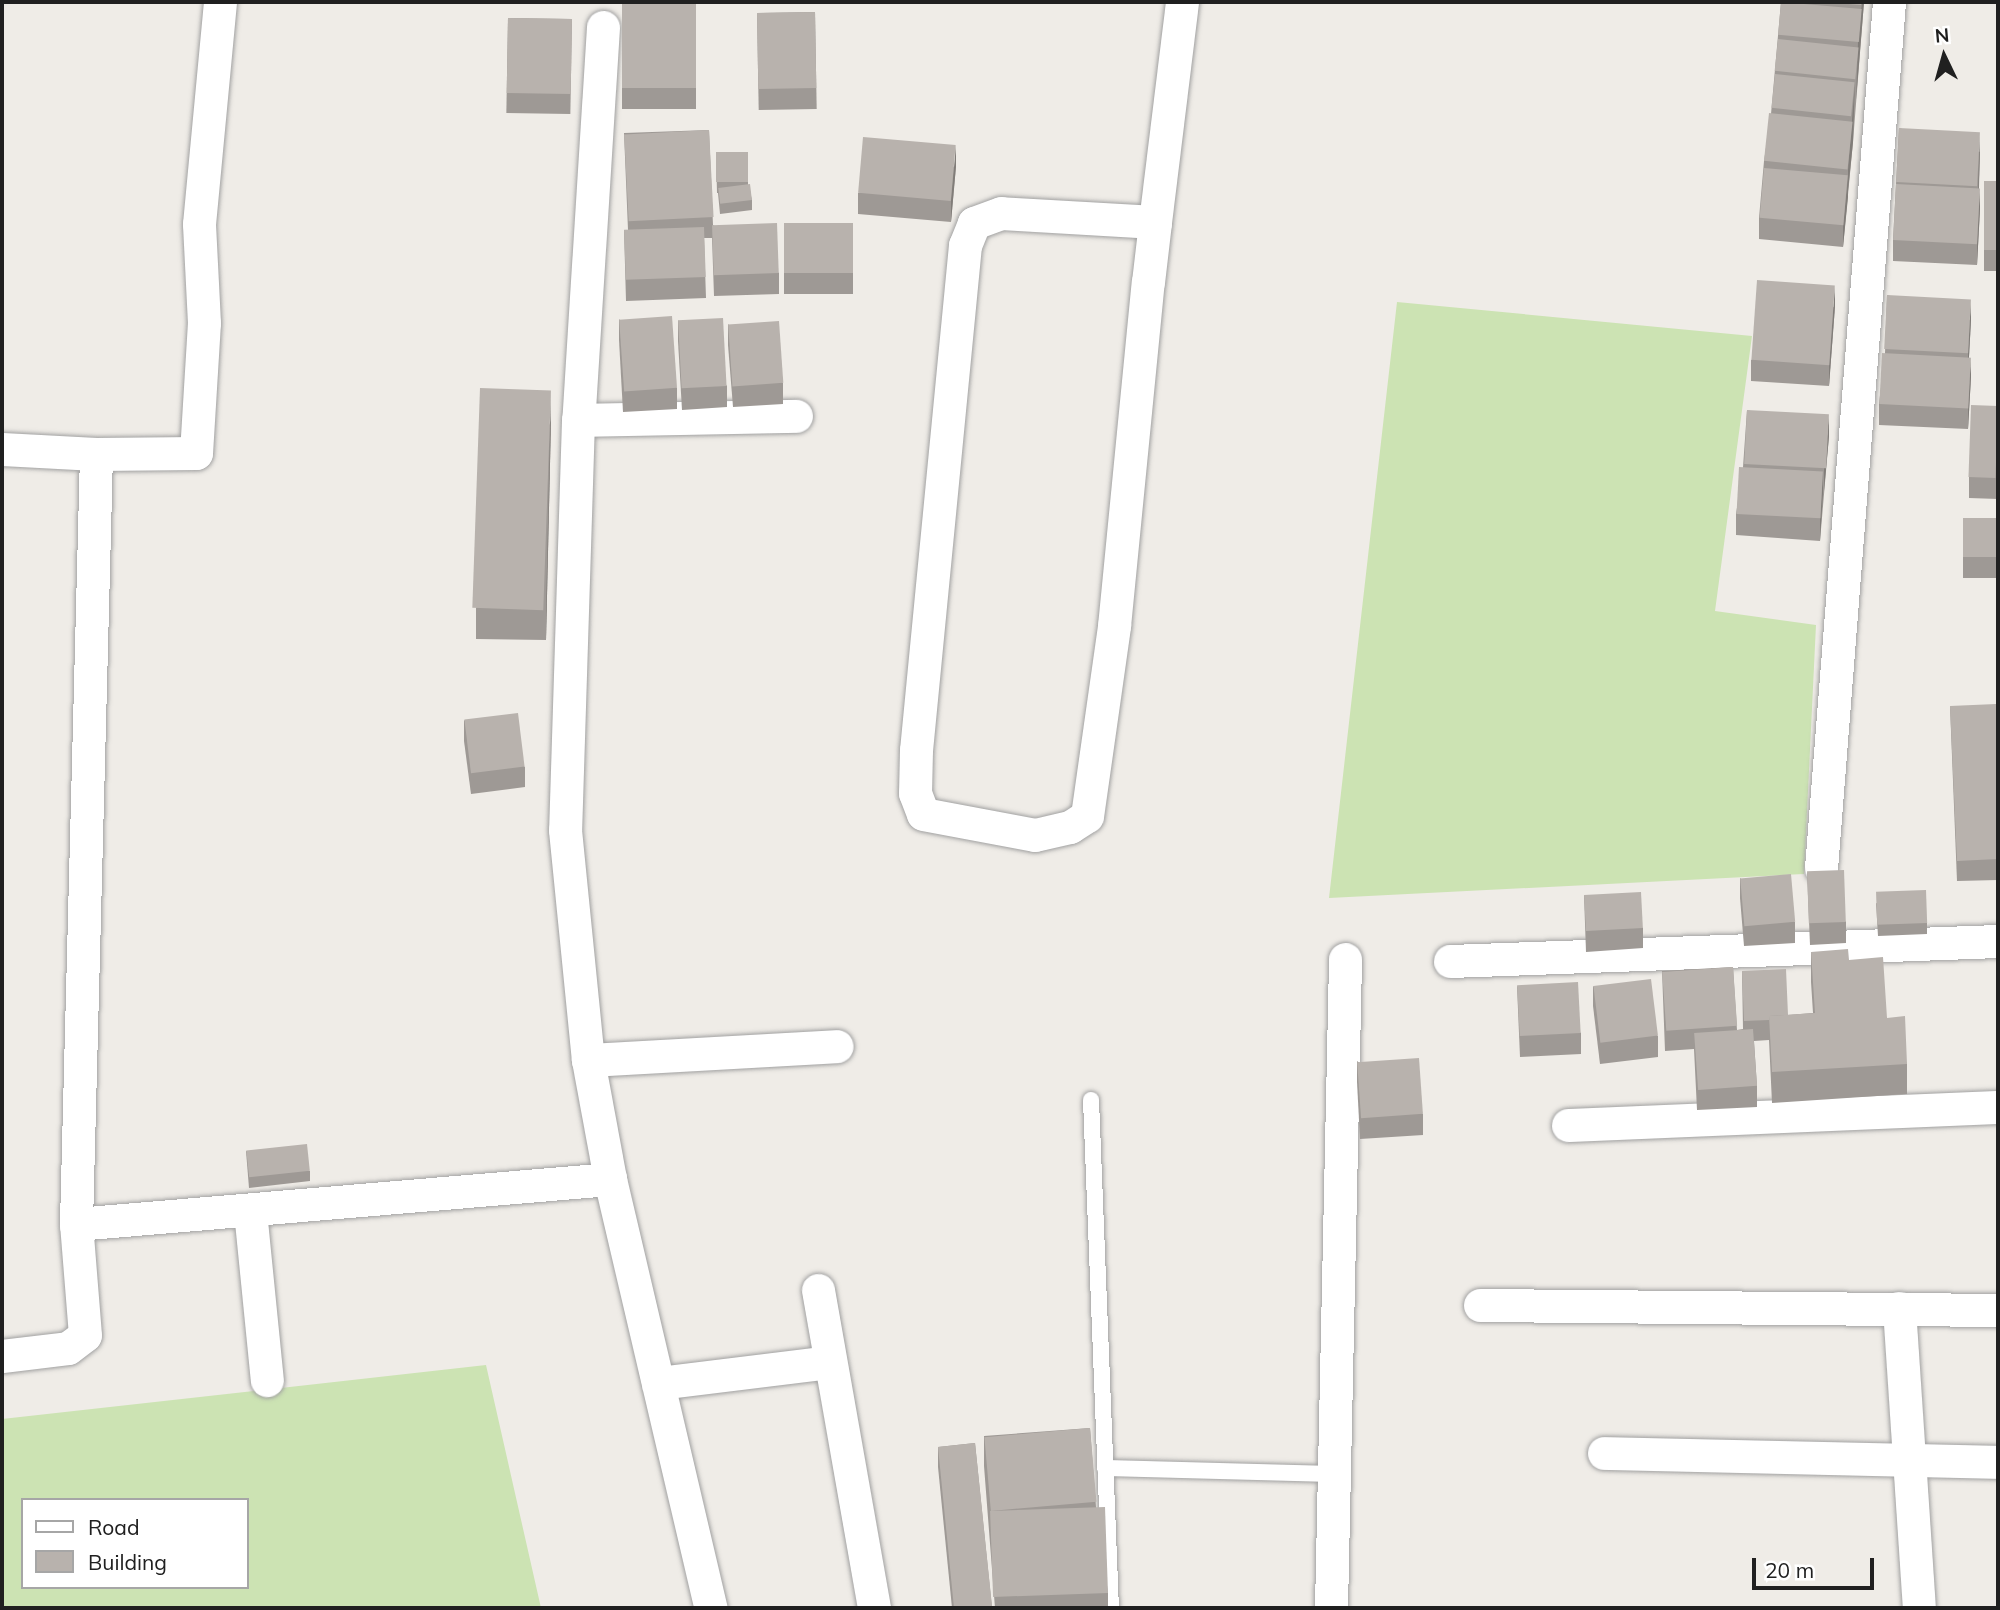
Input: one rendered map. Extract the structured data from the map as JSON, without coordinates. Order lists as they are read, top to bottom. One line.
{"legend":["Road","Building"],"scale_bar":"20 m","north":"top"}
